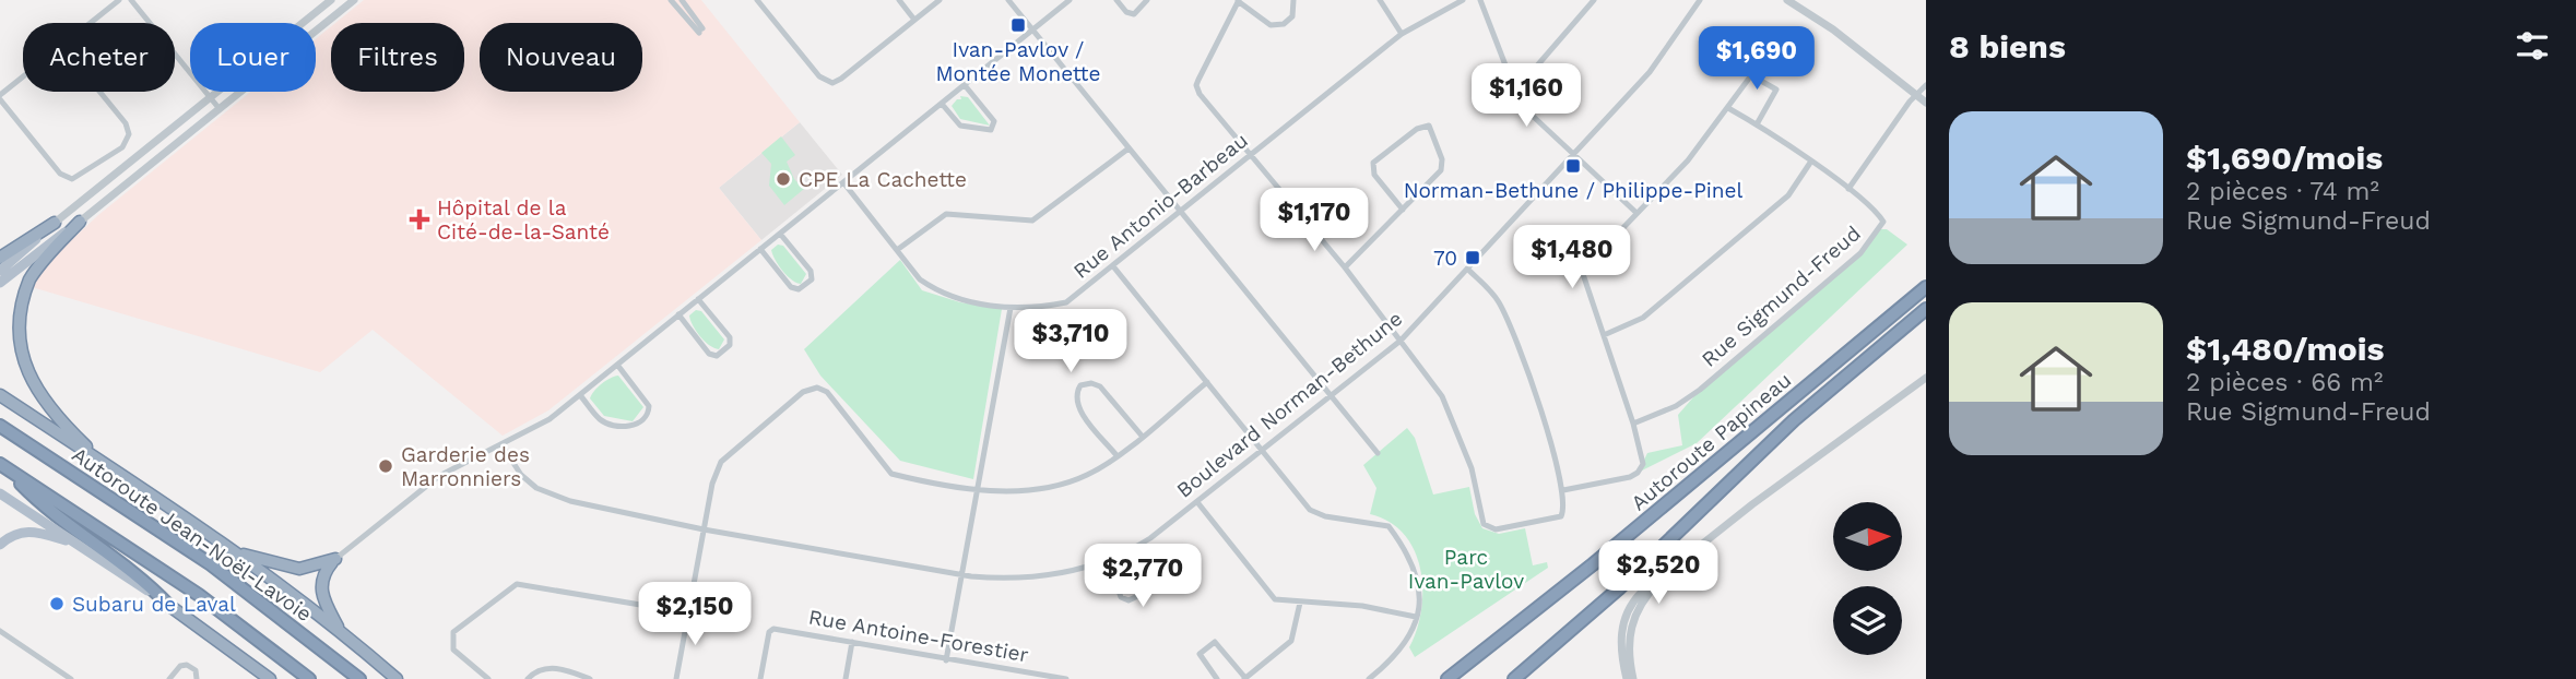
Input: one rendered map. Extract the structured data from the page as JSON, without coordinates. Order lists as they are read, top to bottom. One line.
{"streets":{"highway":["Autoroute Papineau","Autoroute Jean-Noël-Lavoie"],"street":["Rue Antonio-Barbeau","Rue Sigmund-Freud","Boulevard Norman-Bethune","Rue Antoine-Forestier"]},"parks":["Parc Ivan-Pavlov"],"places":{"transit":["Ivan-Pavlov / Montée Monette","Norman-Bethune / Philippe-Pinel","70"],"other":["CPE La Cachette","Garderie des Marronniers","Subaru de Laval"],"health":["Hôpital de la Cité-de-la-Santé"]},"north":"right","page":{"heading":"8 biens","chip":["Acheter","Louer","Filtres","Nouveau"],"price":["$1,690","$1,160","$1,170","$1,480","$3,710","$2,520","$2,770","$2,150"],"list":[{"name":"$1,690/mois","note":"2 pièces · 74 m² · Rue Sigmund-Freud"},{"name":"$1,480/mois","note":"2 pièces · 66 m² · Rue Sigmund-Freud"}]}}
